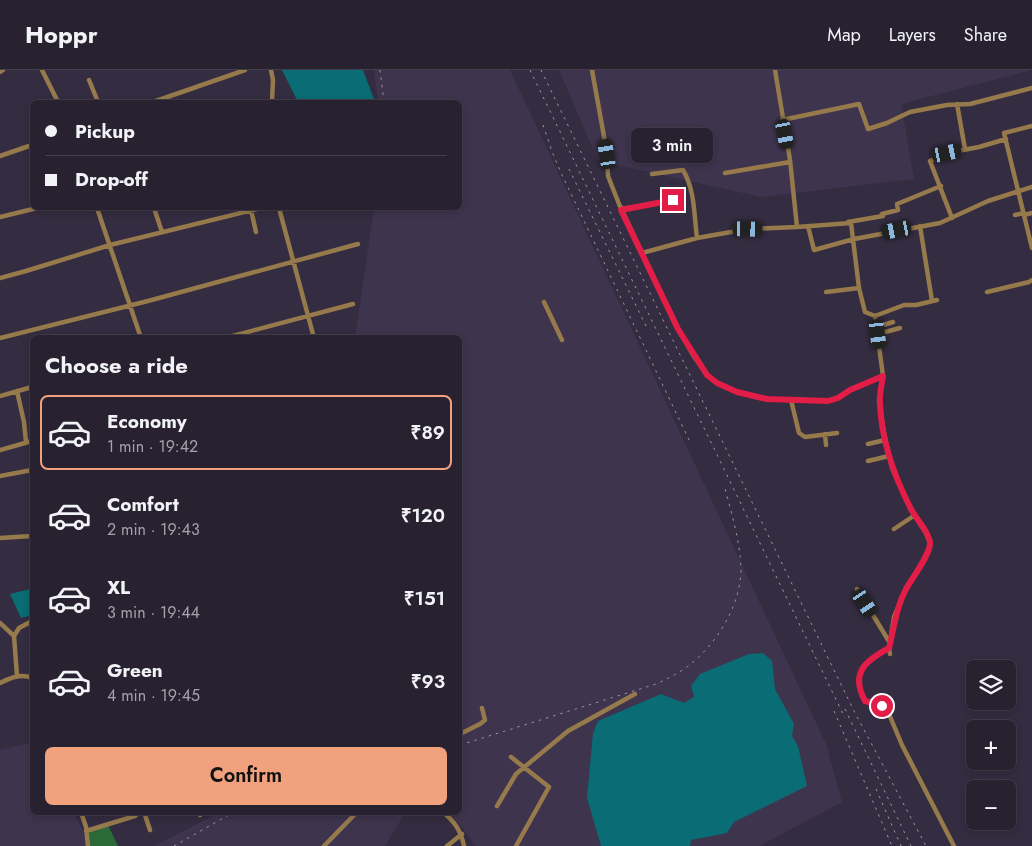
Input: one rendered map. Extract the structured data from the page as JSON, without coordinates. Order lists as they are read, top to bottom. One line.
{"page":{"header":"Hoppr","nav":["Map","Layers","Share"],"banner":["Pickup","Drop-off"],"bubble":"3 min","heading":"Choose a ride","list":[{"name":"Economy","note":"1 min · 19:42","value":"₹89"},{"name":"Comfort","note":"2 min · 19:43","value":"₹120"},{"name":"XL","note":"3 min · 19:44","value":"₹151"},{"name":"Green","note":"4 min · 19:45","value":"₹93"}],"map_buttons":["+","−"],"buttons":"Confirm"}}
